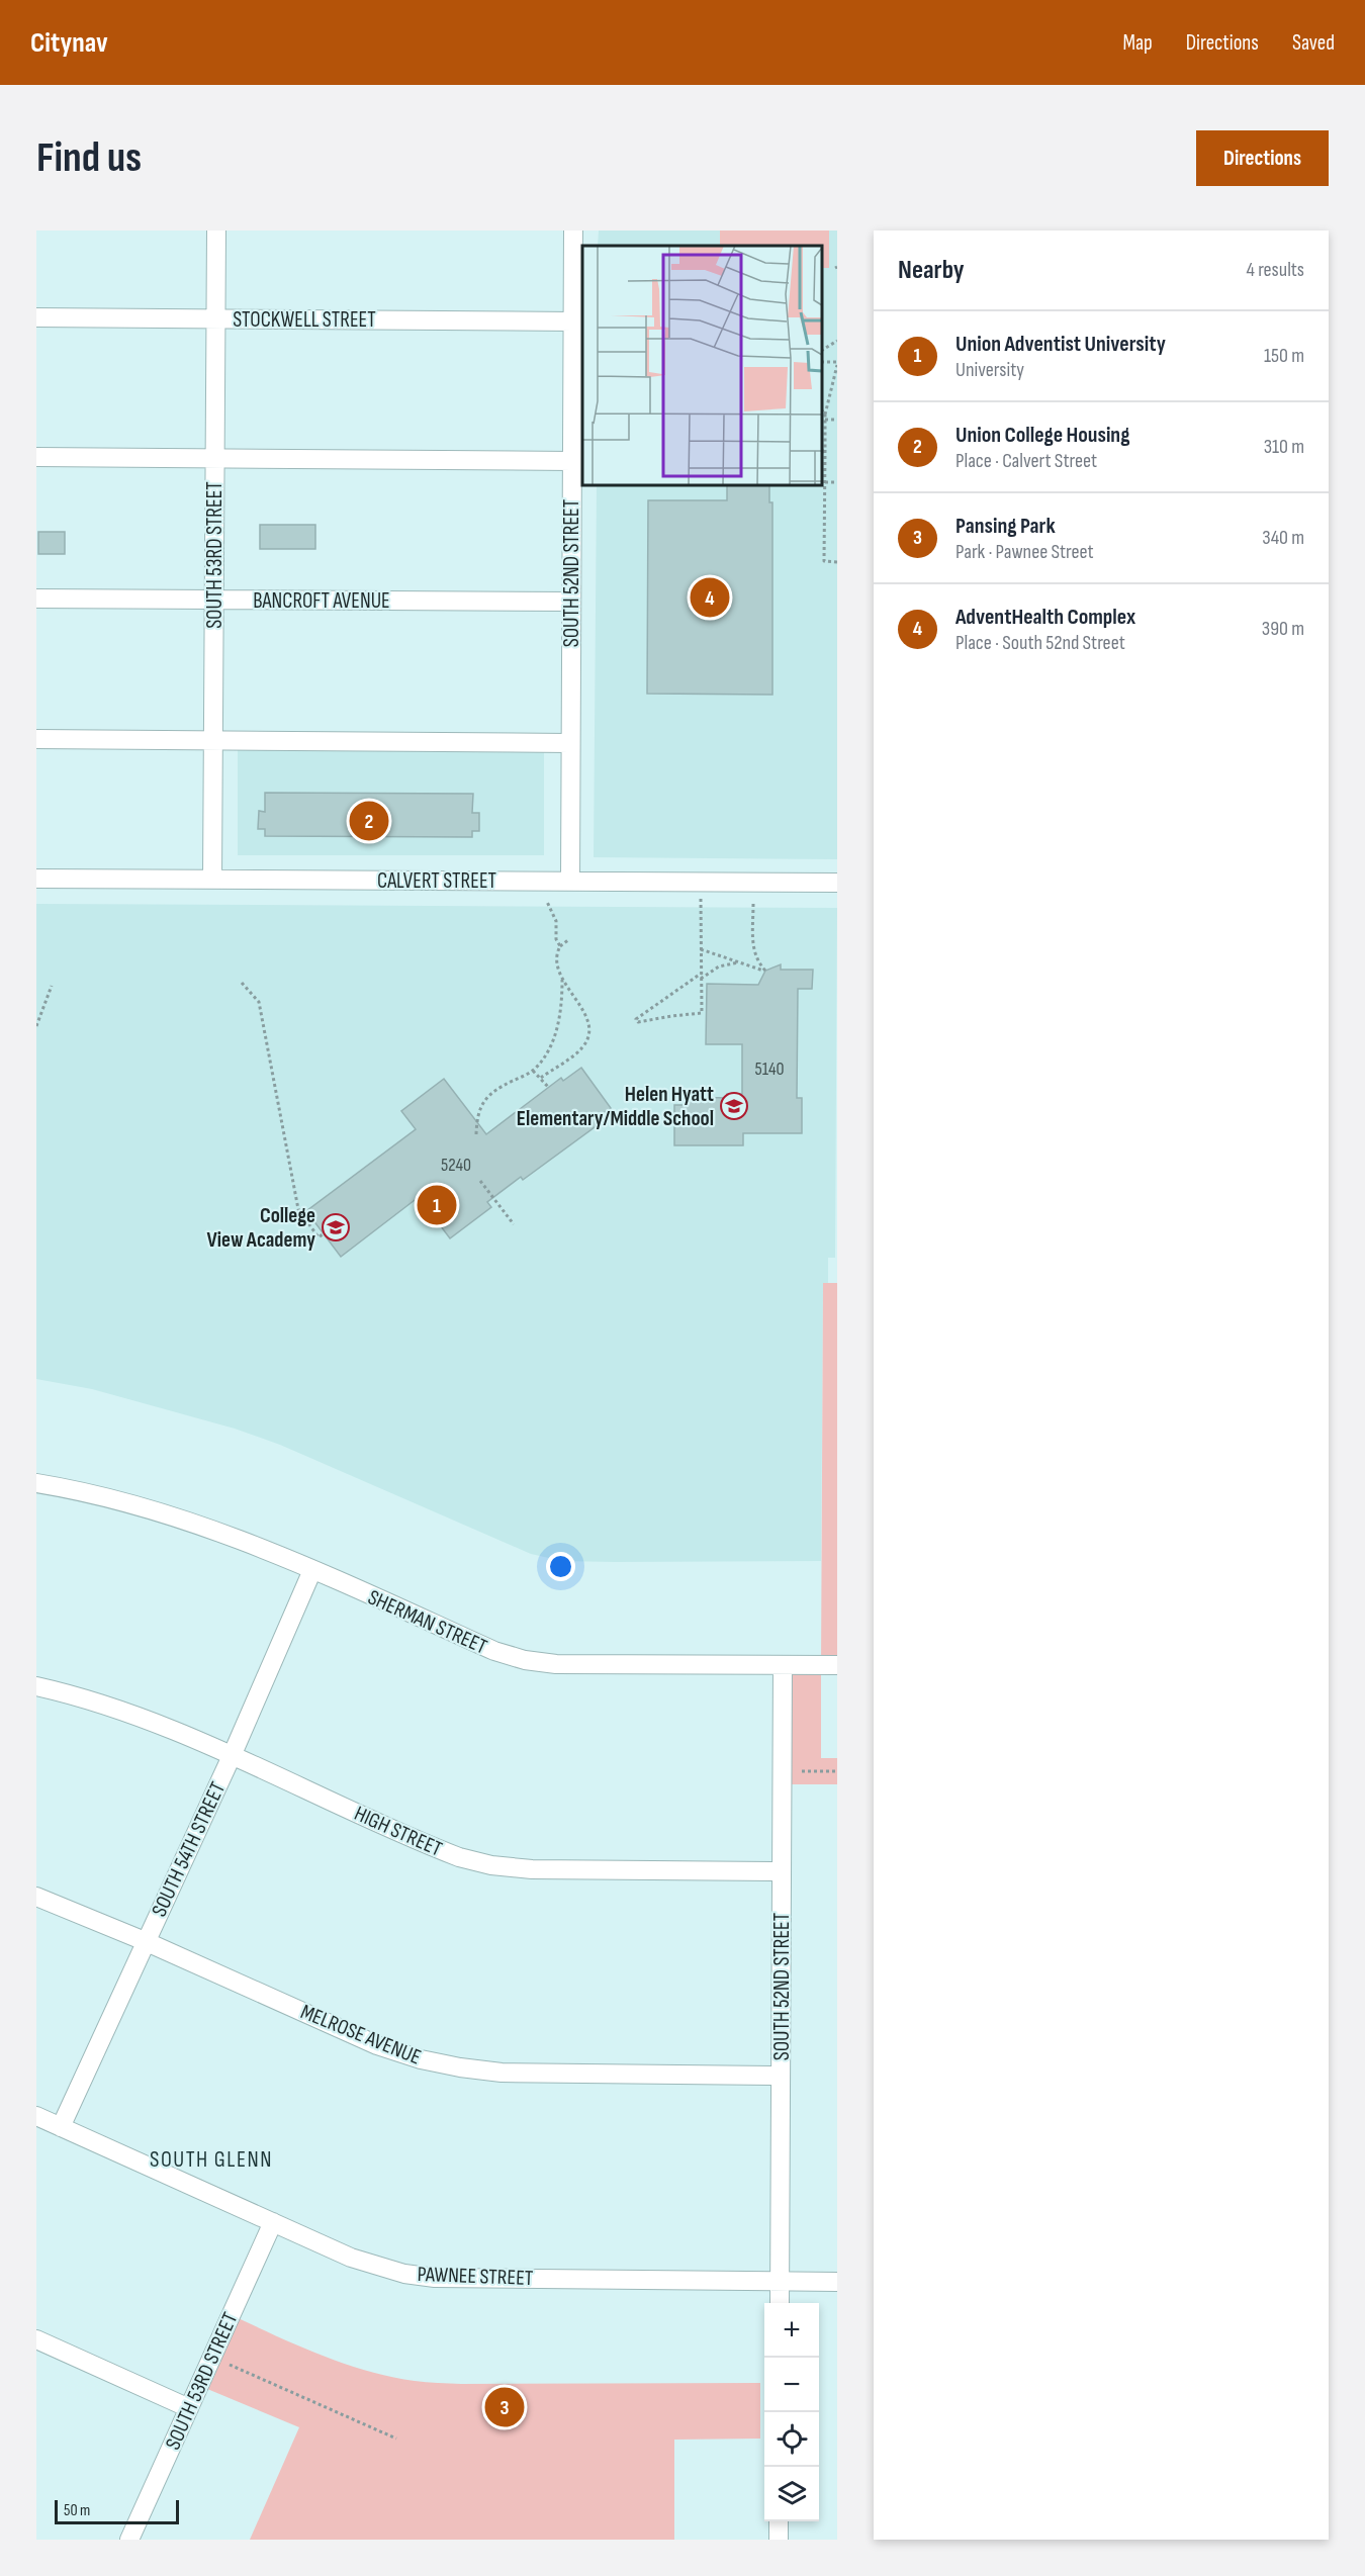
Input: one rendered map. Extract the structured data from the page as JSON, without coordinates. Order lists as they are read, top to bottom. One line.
{"streets":{"street":["STOCKWELL STREET","SOUTH 53RD STREET","SOUTH 52ND STREET","BANCROFT AVENUE","CALVERT STREET","SHERMAN STREET","HIGH STREET","SOUTH 54TH STREET","MELROSE AVENUE","PAWNEE STREET"]},"crossings":[["STOCKWELL STREET","SOUTH 53RD STREET"],["STOCKWELL STREET","SOUTH 52ND STREET"],["SOUTH 53RD STREET","BANCROFT AVENUE"],["SOUTH 53RD STREET","CALVERT STREET"],["SOUTH 53RD STREET","PAWNEE STREET"],["SOUTH 52ND STREET","BANCROFT AVENUE"],["SOUTH 52ND STREET","CALVERT STREET"],["SOUTH 52ND STREET","SHERMAN STREET"],["SOUTH 52ND STREET","HIGH STREET"],["SOUTH 52ND STREET","MELROSE AVENUE"],["SOUTH 52ND STREET","PAWNEE STREET"],["SHERMAN STREET","SOUTH 54TH STREET"],["HIGH STREET","SOUTH 54TH STREET"],["SOUTH 54TH STREET","MELROSE AVENUE"],["SOUTH 54TH STREET","PAWNEE STREET"]],"districts":["SOUTH GLENN"],"places":{"school or university":["Helen Hyatt Elementary/Middle School","College View Academy"]},"house_numbers":["5140","5240"],"scale_bar":"50 m","page":{"header":"Citynav","nav":["Map","Directions","Saved"],"buttons":"Directions","title":"Find us","heading":["Nearby","4 results"],"list":[{"mark":"1","name":"Union Adventist University","note":"University","value":"150 m"},{"mark":"2","name":"Union College Housing","note":"Place · Calvert Street","value":"310 m"},{"mark":"3","name":"Pansing Park","note":"Park · Pawnee Street","value":"340 m"},{"mark":"4","name":"AdventHealth Complex","note":"Place · South 52nd Street","value":"390 m"}],"pins":["4","2","1","3"],"map_buttons":["+","−"],"scale":"50 m"}}
